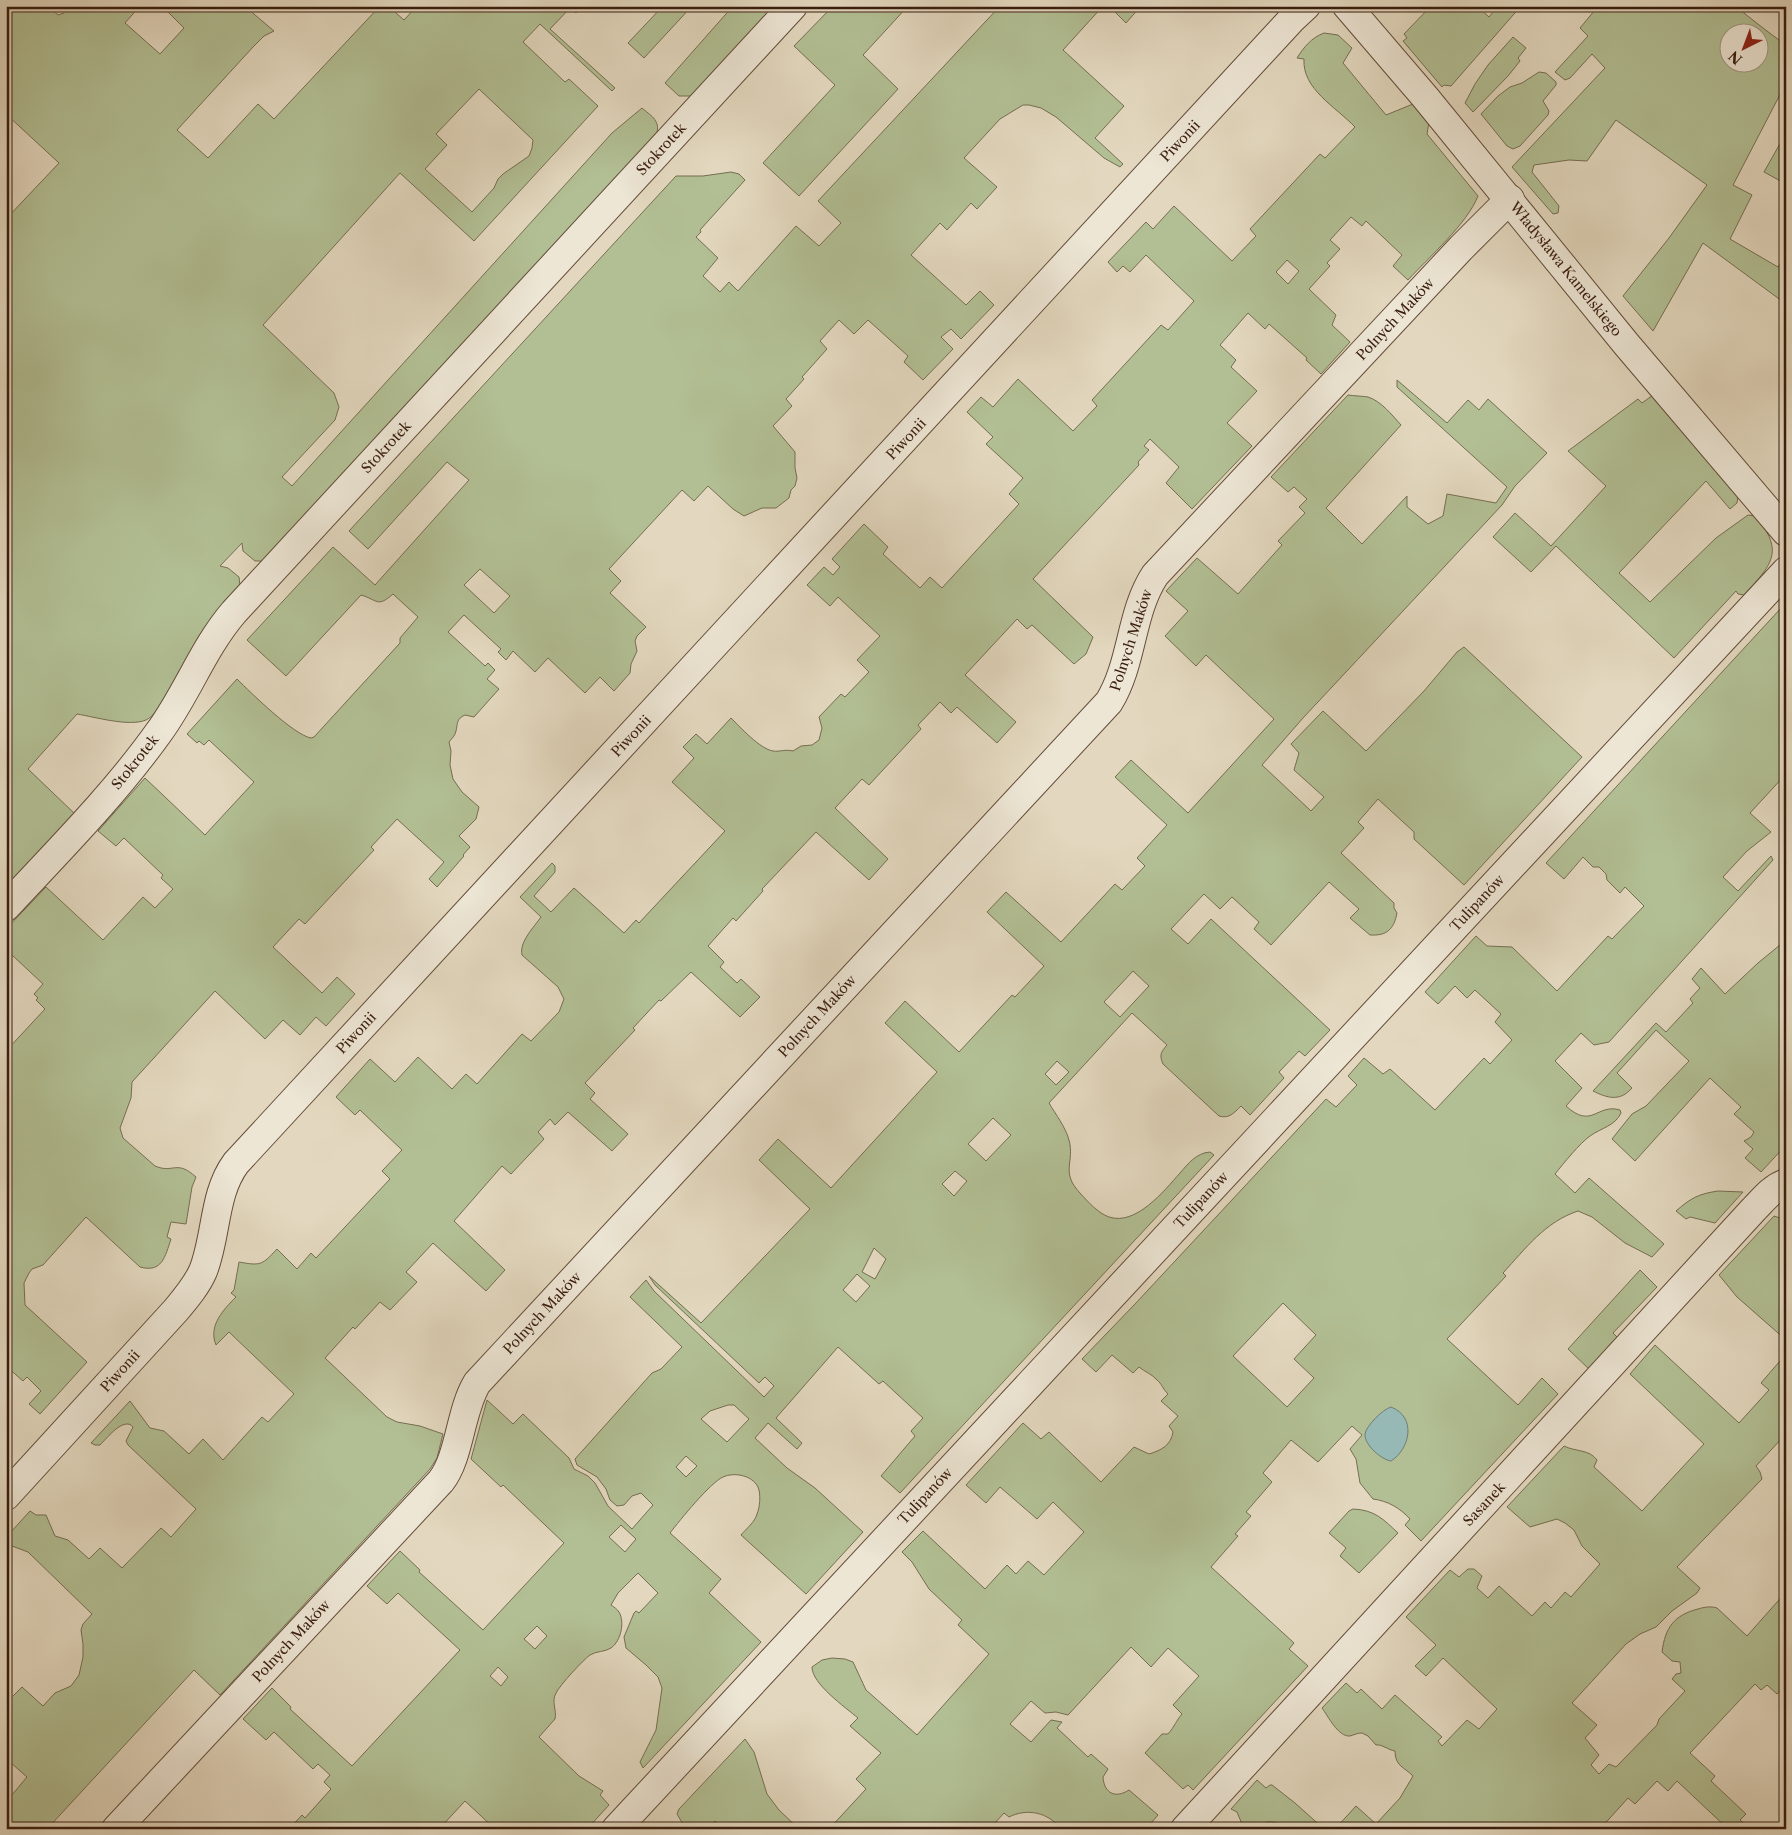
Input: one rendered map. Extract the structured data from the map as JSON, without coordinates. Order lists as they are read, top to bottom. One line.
{"streets":{"street":["Piwonii","Stokrotek","Władysława Kamelskiego","Polnych Maków","Tulipanów","Sasanek"]},"crossings":[["Władysława Kamelskiego","Polnych Maków"]],"north":"bottom left"}
